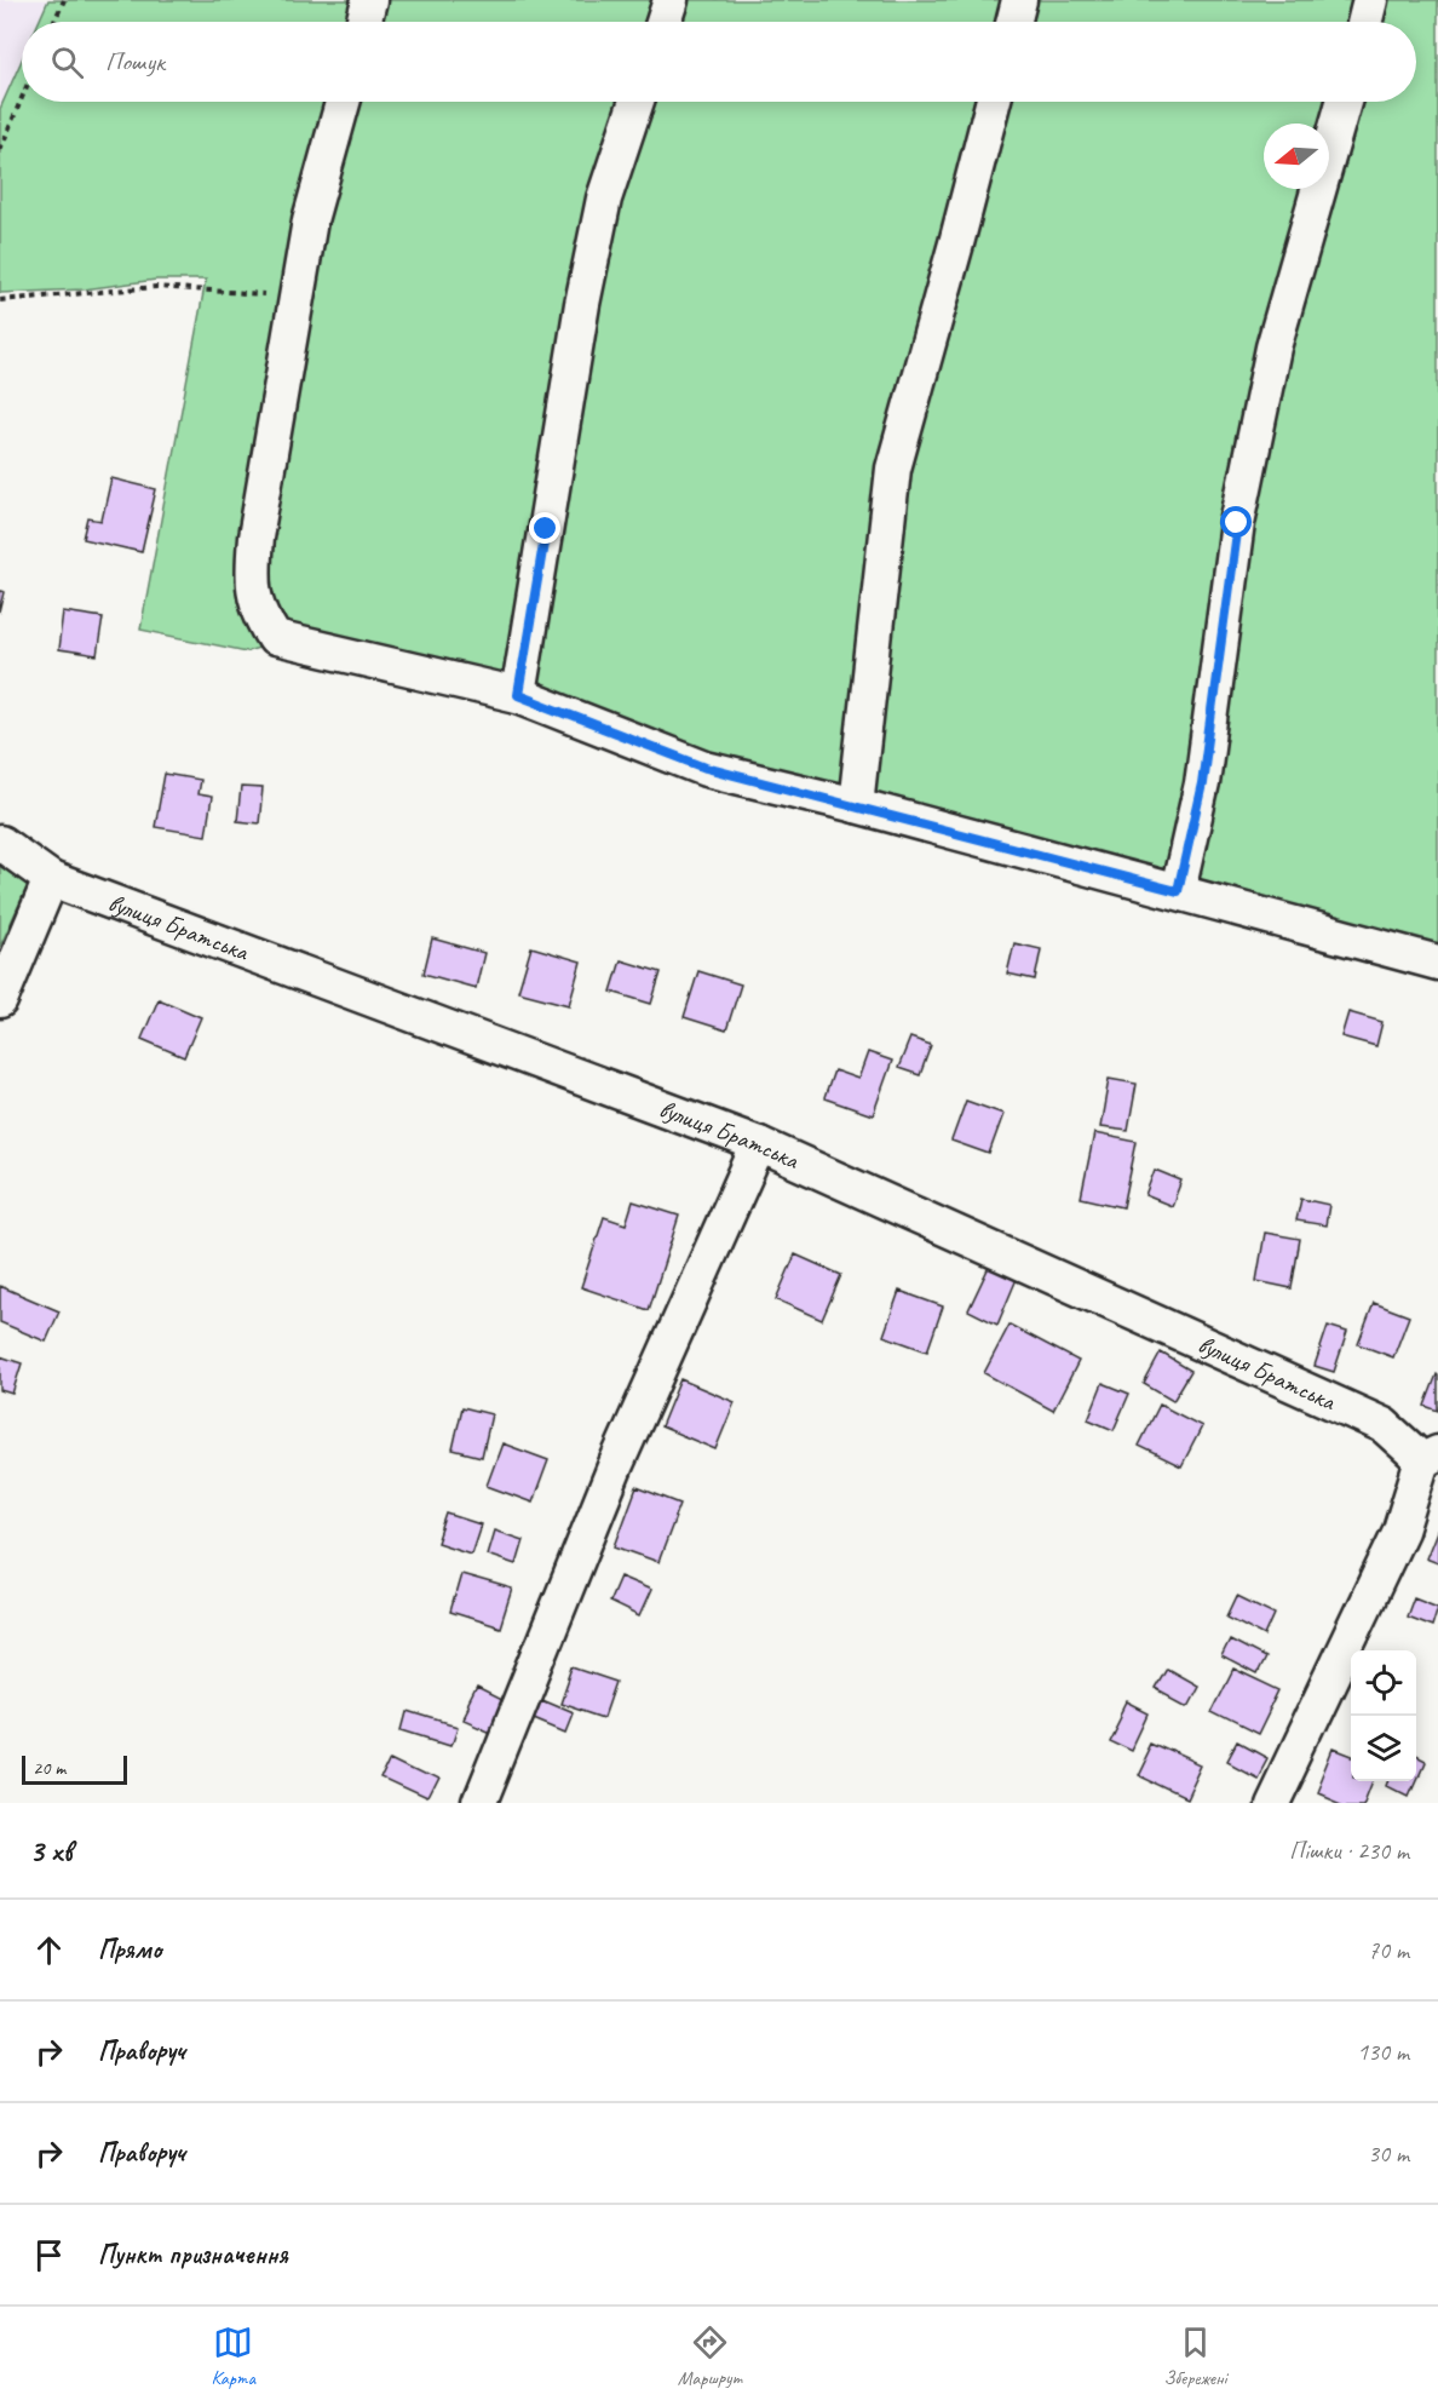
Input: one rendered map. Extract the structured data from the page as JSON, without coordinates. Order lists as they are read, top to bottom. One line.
{"streets":{"street":["вулиця Братська"]},"scale_bar":"20 m","north":"left","page":{"search":"Пошук","scale":"20 m","heading":["3 хв","Пішки · 230 m"],"list":[["Прямо","70 m"],["Праворуч","130 m"],["Праворуч","30 m"],"Пункт призначення"],"nav":["Карта","Маршрут","Збережені"]}}
